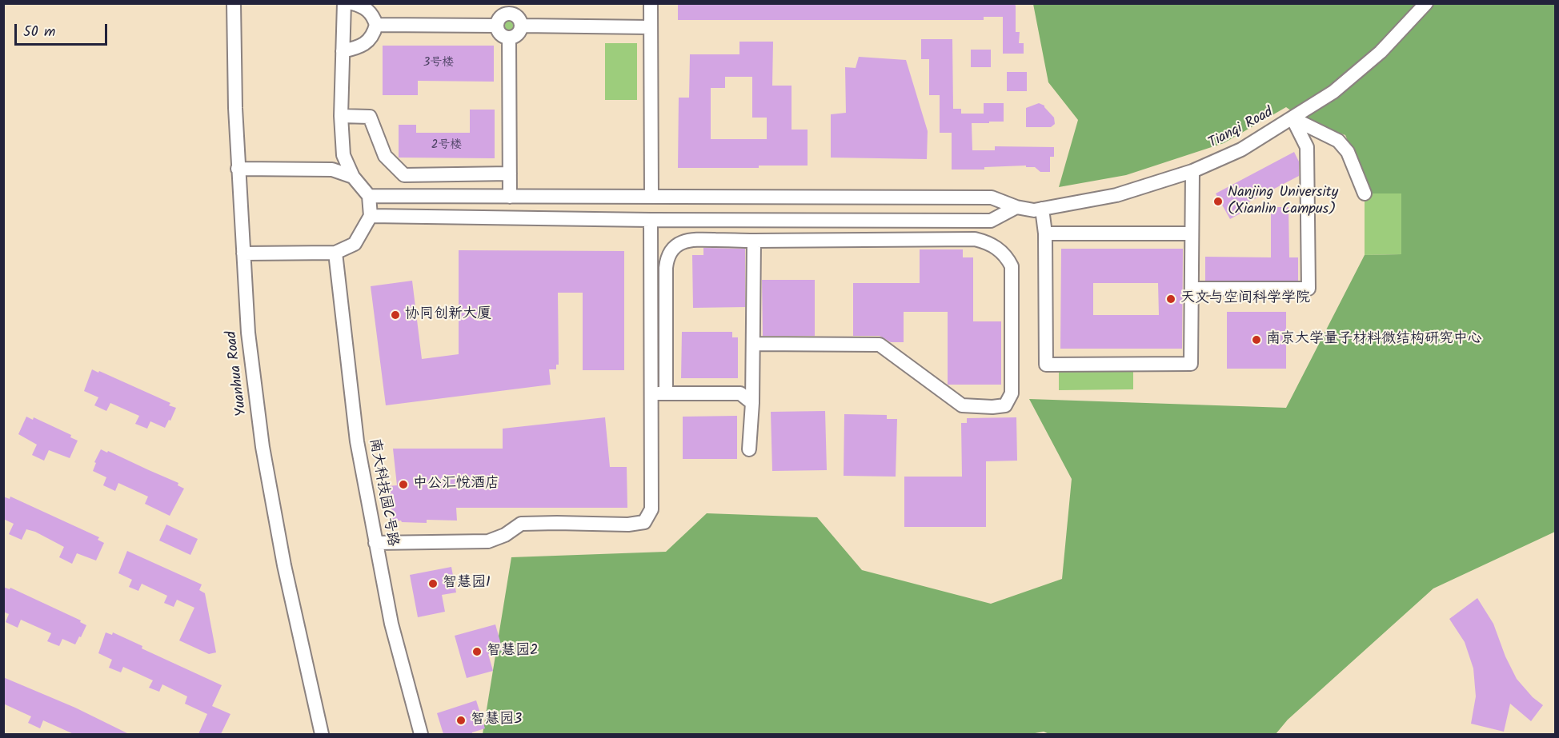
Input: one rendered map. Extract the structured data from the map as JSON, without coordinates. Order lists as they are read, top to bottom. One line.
{"streets":{"street":["Tianqi Road","Yuanhua Road","南大科技园C号路"]},"places":["Nanjing University (Xianlin Campus)","天文与空间科学学院","协同创新大厦","南京大学量子材料微结构研究中心","中公汇悦酒店","智慧园1","智慧园2","智慧园3"],"house_numbers":["3号楼","2号楼"],"scale_bar":"50 m"}
